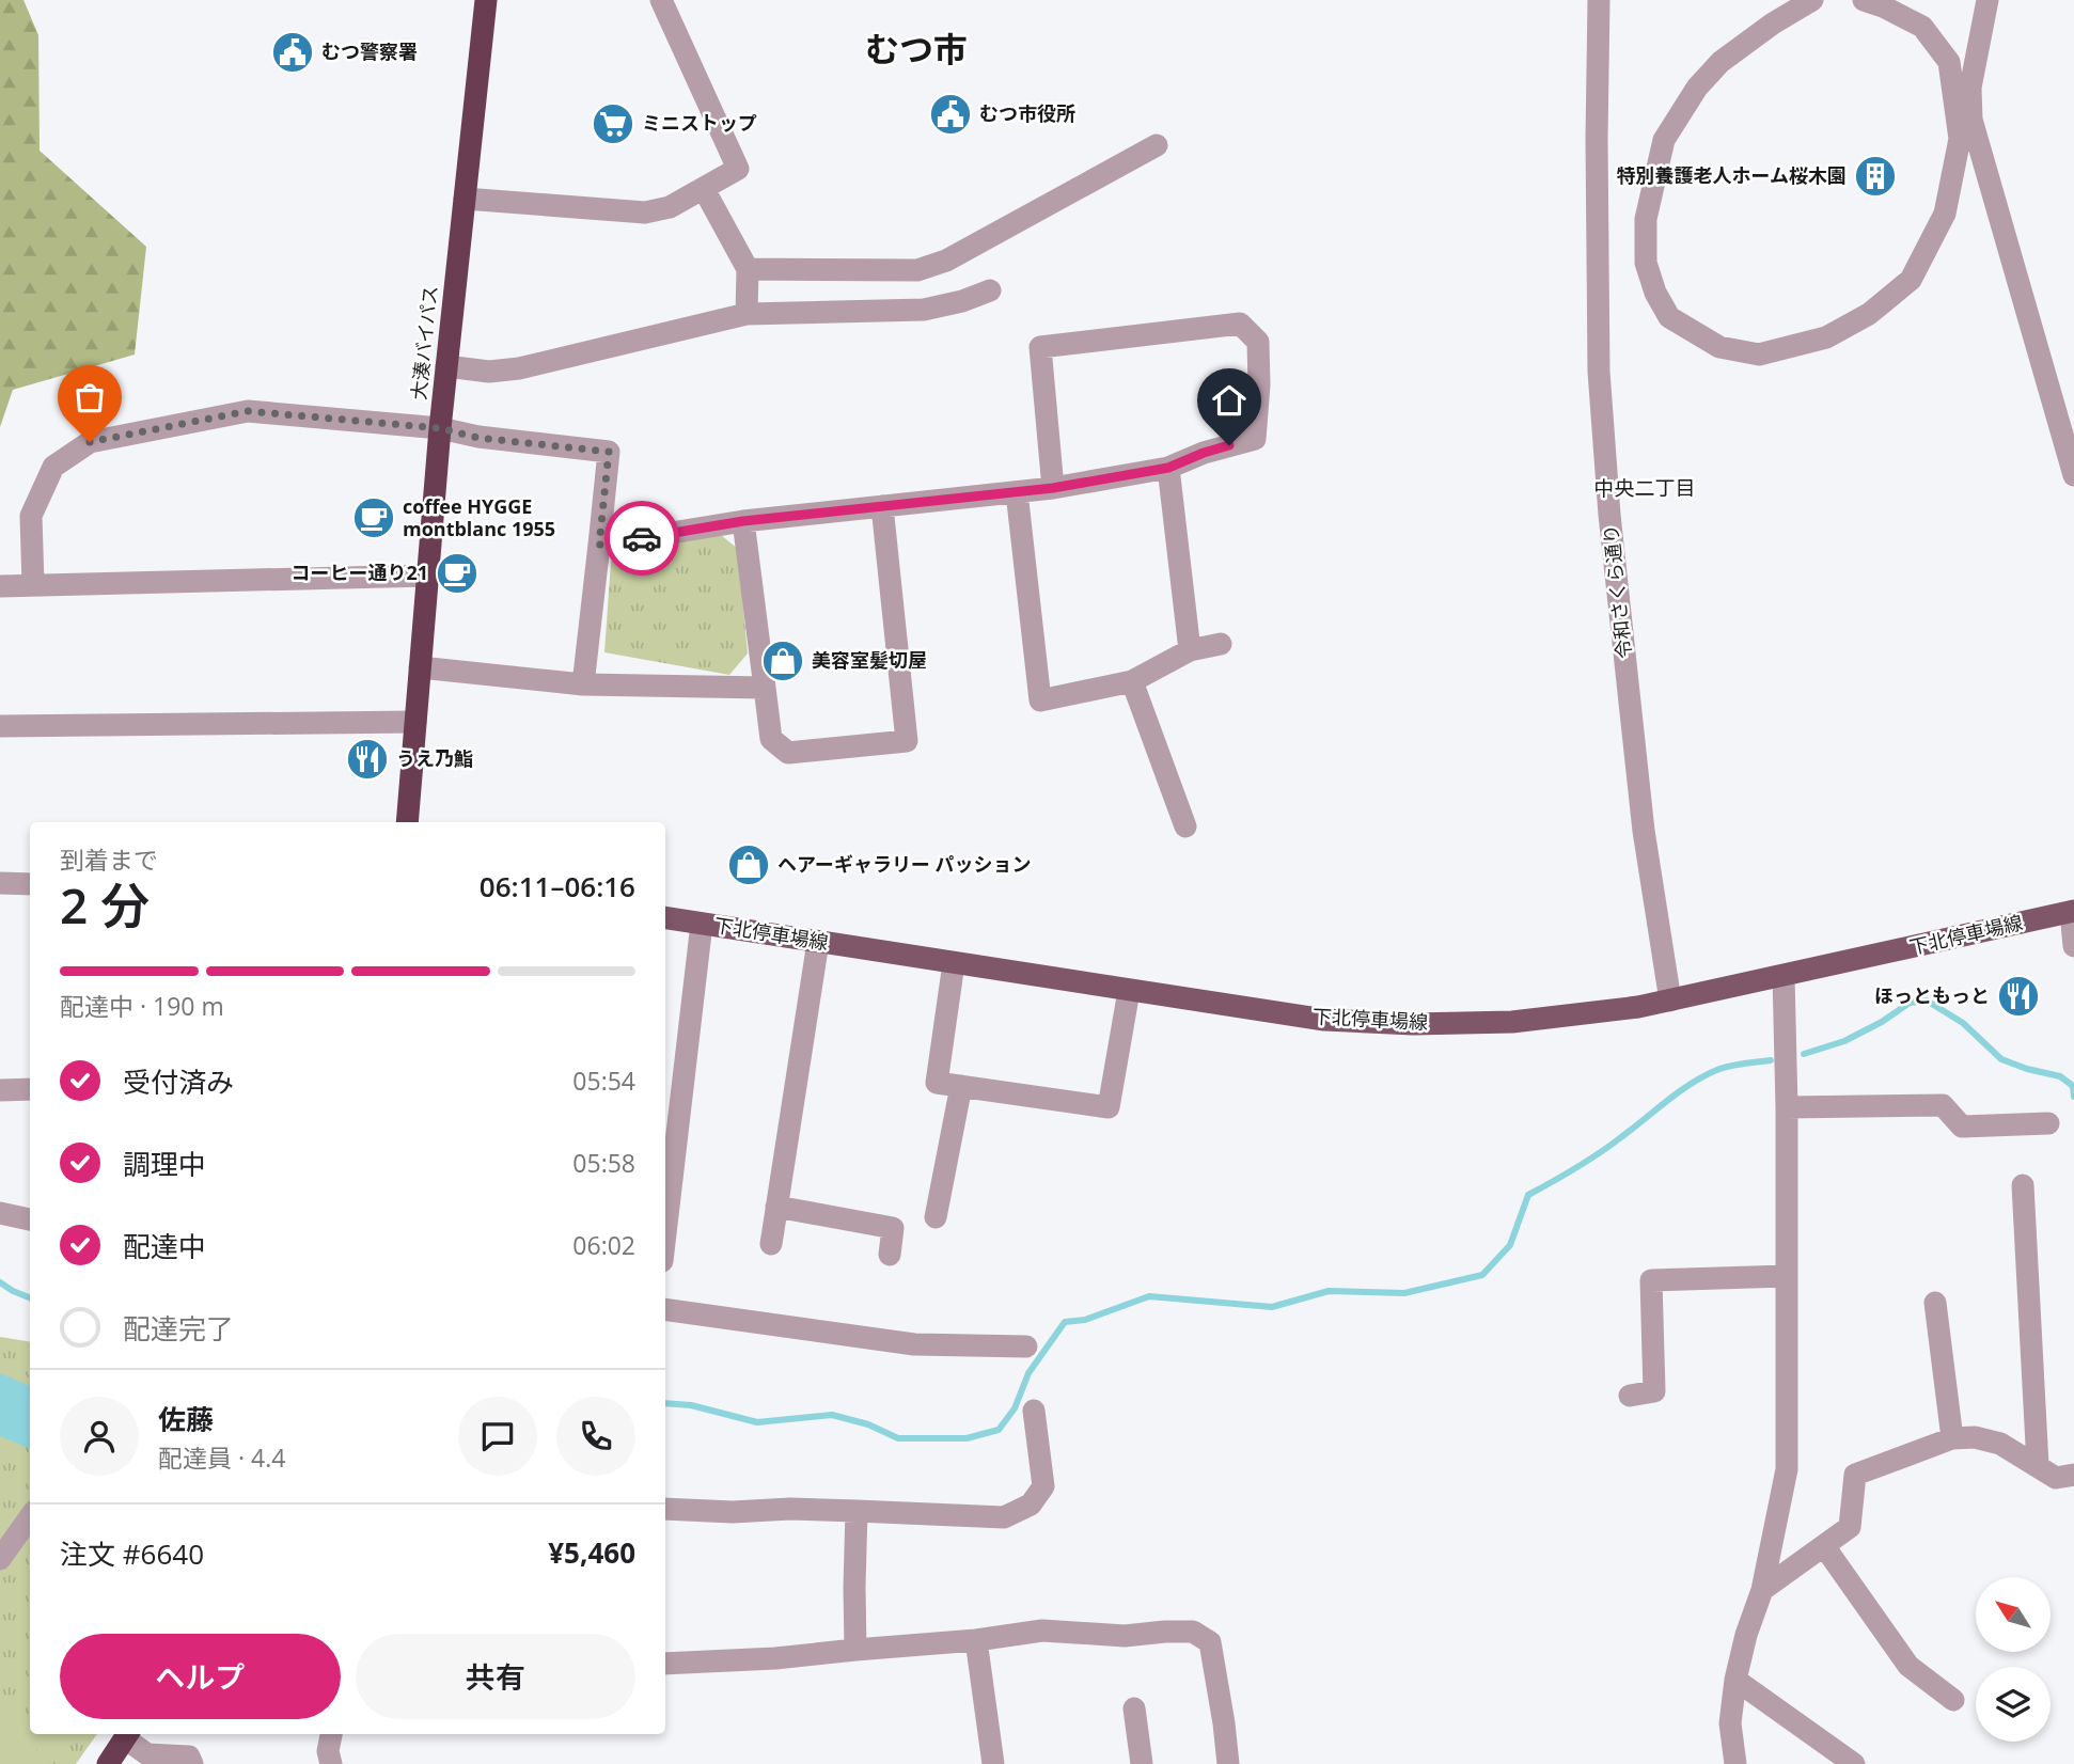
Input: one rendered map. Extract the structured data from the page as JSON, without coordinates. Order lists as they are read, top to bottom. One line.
{"streets":{"highway":["大湊バイパス"],"main road":["下北停車場線"],"street":["令和さくら通り"]},"crossings":[["令和さくら通り","下北停車場線"]],"districts":["むつ市","中央二丁目"],"places":{"public building":["むつ警察署","むつ市役所"],"supermarket":["ミニストップ"],"building":["特別養護老人ホーム桜木園"],"cafe":["coffee HYGGE montblanc 1955","コーヒー通り21"],"shop":["美容室髪切屋","ヘアーギャラリー パッション"],"restaurant":["うえ乃鮨","ほっともっと"]},"north":"top left","page":{"heading":["2 分","到着まで","06:11–06:16"],"panel":["佐藤","配達員 · 4.4","注文 #6640","¥5,460"],"bar":"配達中 · 190 m","list":[["受付済み","05:54"],["調理中","05:58"],["配達中","06:02"],"配達完了"],"buttons":["ヘルプ","共有"]}}
